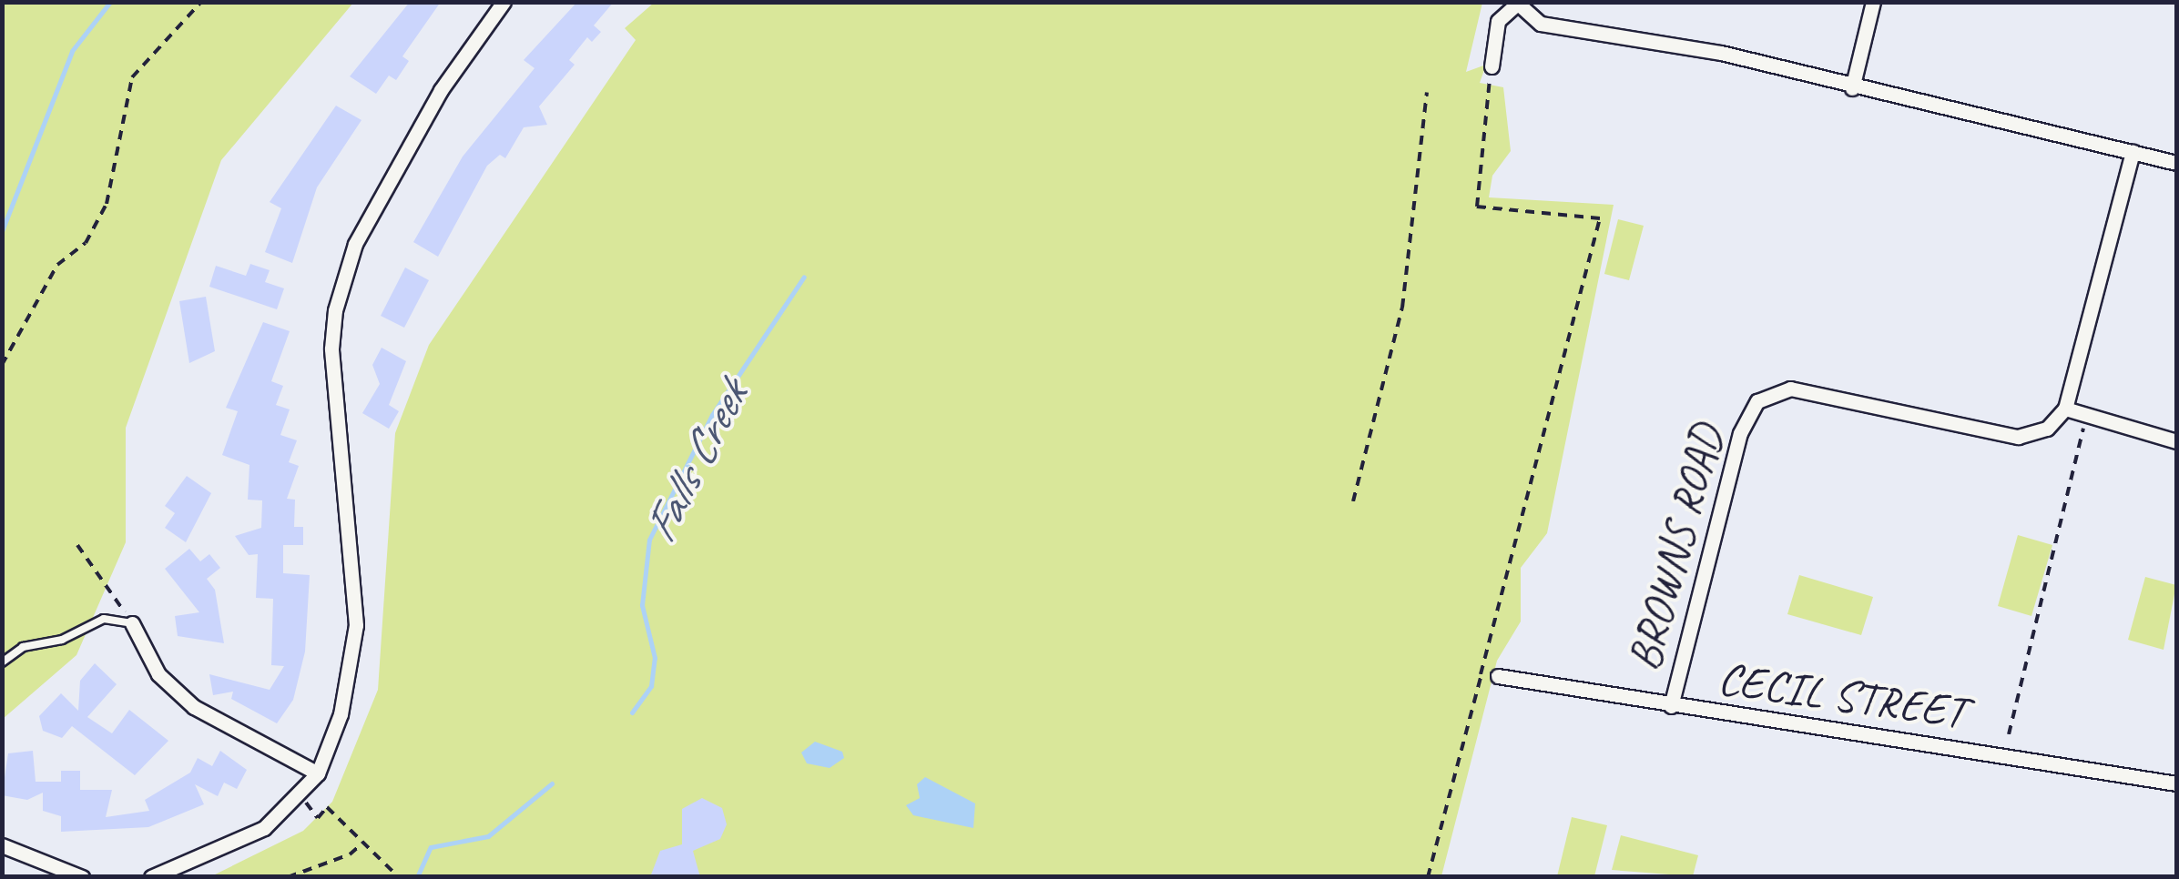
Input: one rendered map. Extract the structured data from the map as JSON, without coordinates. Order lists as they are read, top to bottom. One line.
{"streets":{"street":["BROWNS ROAD","CECIL STREET"]},"crossings":[["BROWNS ROAD","CECIL STREET"]],"water":["Falls Creek"]}
